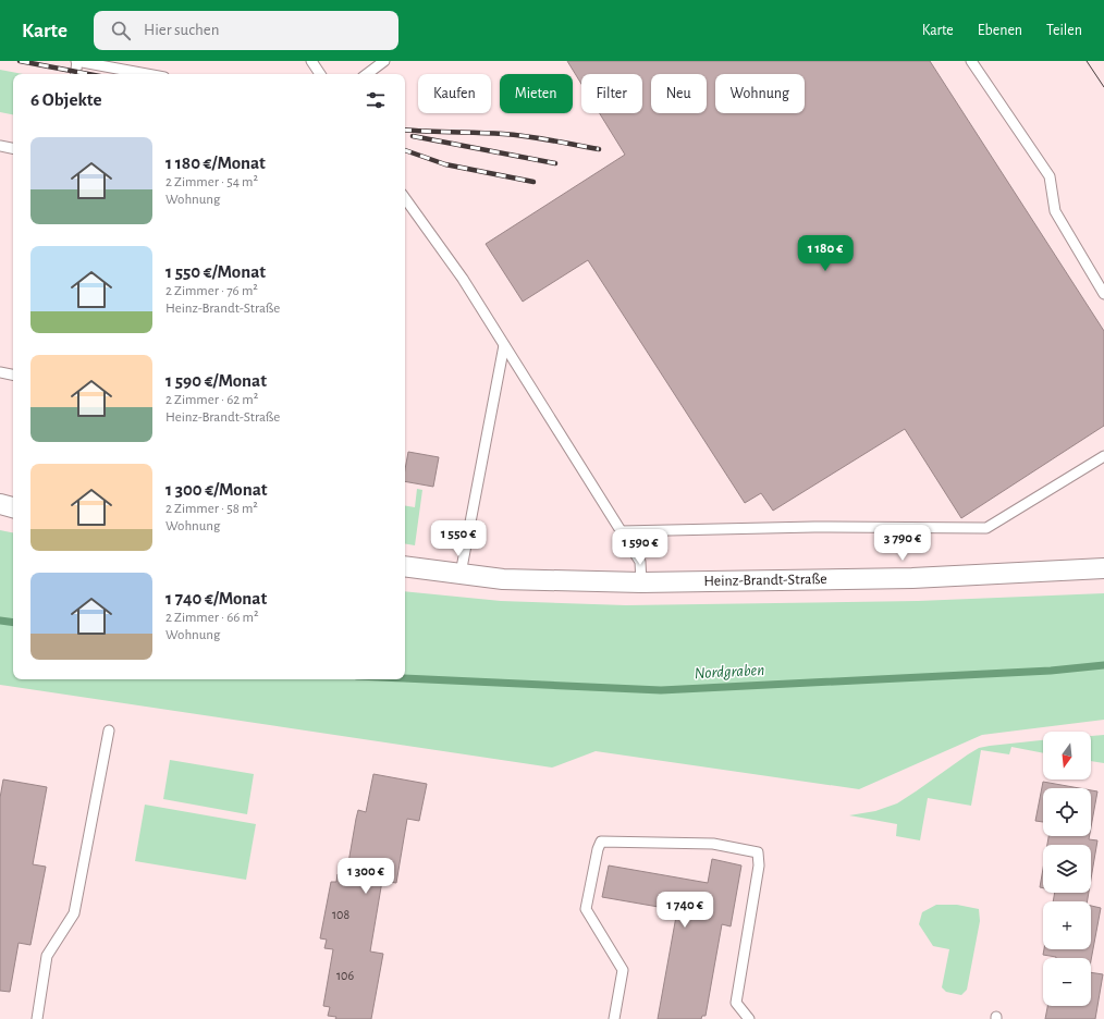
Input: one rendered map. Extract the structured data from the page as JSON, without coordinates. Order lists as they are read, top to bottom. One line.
{"streets":{"street":["Heinz-Brandt-Straße"]},"water":["Nordgraben"],"house_numbers":["108","106"],"north":"bottom","page":{"header":"Karte","search":"Hier suchen","nav":["Karte","Ebenen","Teilen"],"chip":["Kaufen","Mieten","Filter","Neu","Wohnung"],"heading":"6 Objekte","list":[{"name":"1 180 €/Monat","note":"2 Zimmer · 54 m² · Wohnung"},{"name":"1 550 €/Monat","note":"2 Zimmer · 76 m² · Heinz-Brandt-Straße"},{"name":"1 590 €/Monat","note":"2 Zimmer · 62 m² · Heinz-Brandt-Straße"},{"name":"1 300 €/Monat","note":"2 Zimmer · 58 m² · Wohnung"},{"name":"1 740 €/Monat","note":"2 Zimmer · 66 m² · Wohnung"}],"price":["1 180 €","1 550 €","3 790 €","1 590 €","1 300 €","1 740 €"],"map_buttons":["+","−"]}}
